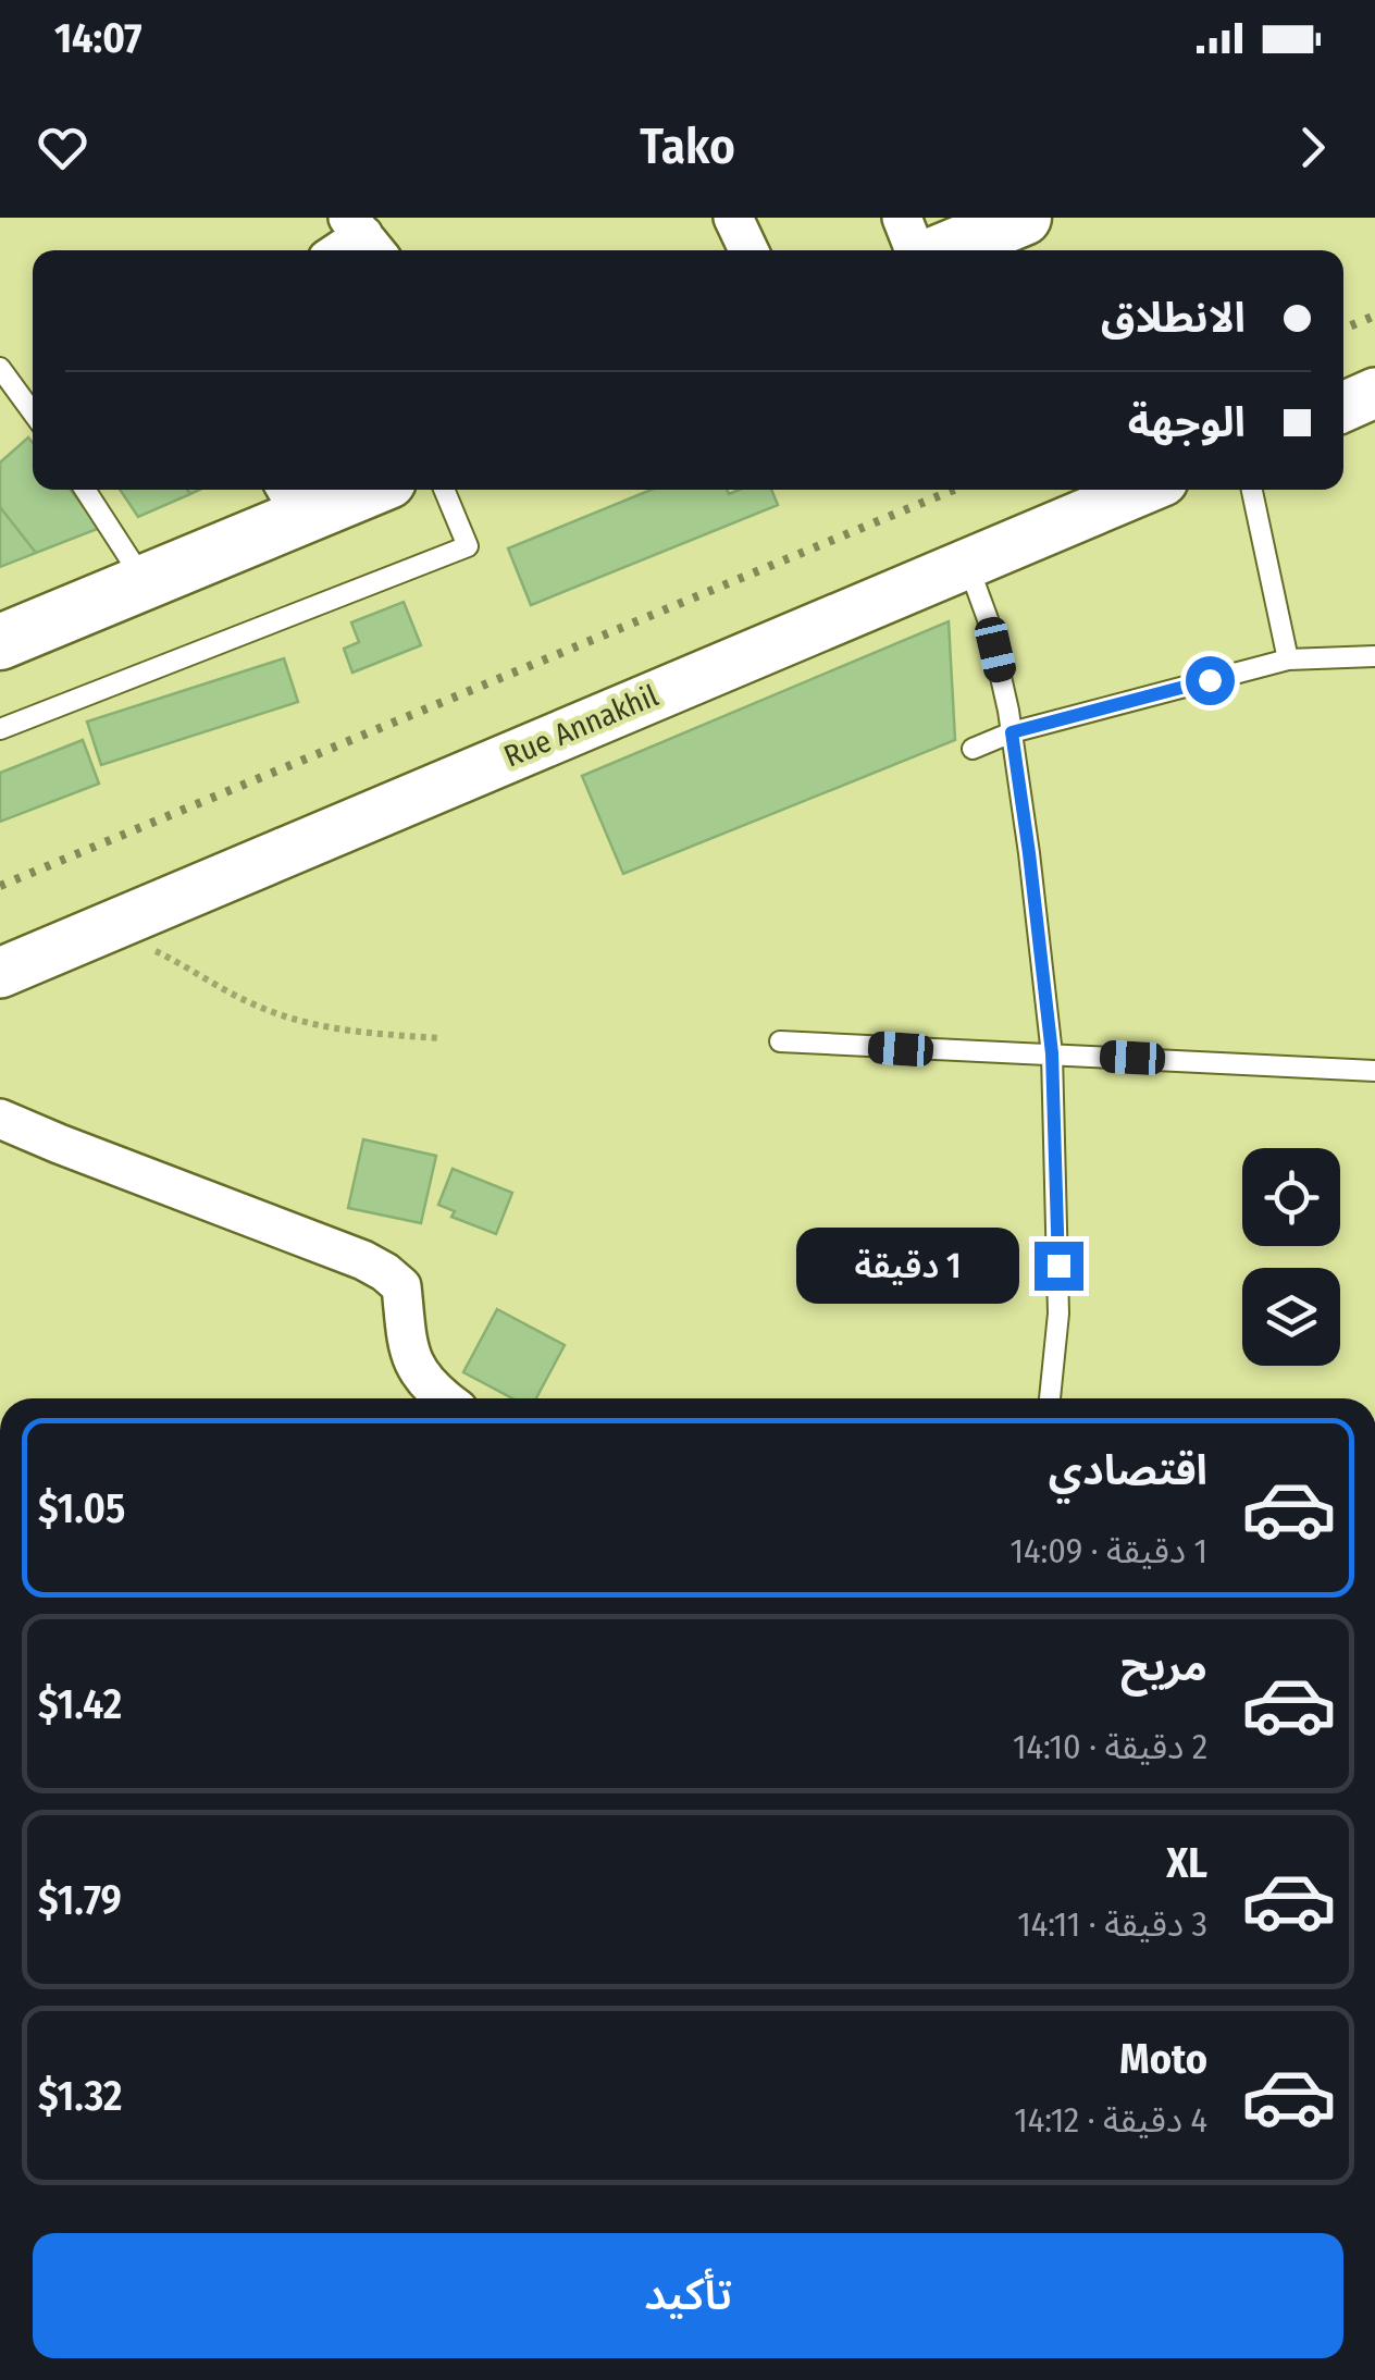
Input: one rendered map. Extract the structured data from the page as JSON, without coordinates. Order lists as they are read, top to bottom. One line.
{"streets":{"street":["Rue Annakhil"]},"page":{"status":"14:07","header":"Tako","banner":["الانطلاق","الوجهة"],"bubble":"1 دقيقة","list":[{"name":"اقتصادي","note":"1 دقيقة · 14:09","value":"$1.05"},{"name":"مريح","note":"2 دقيقة · 14:10","value":"$1.42"},{"name":"XL","note":"3 دقيقة · 14:11","value":"$1.79"},{"name":"Moto","note":"4 دقيقة · 14:12","value":"$1.32"}],"buttons":"تأكيد"}}
